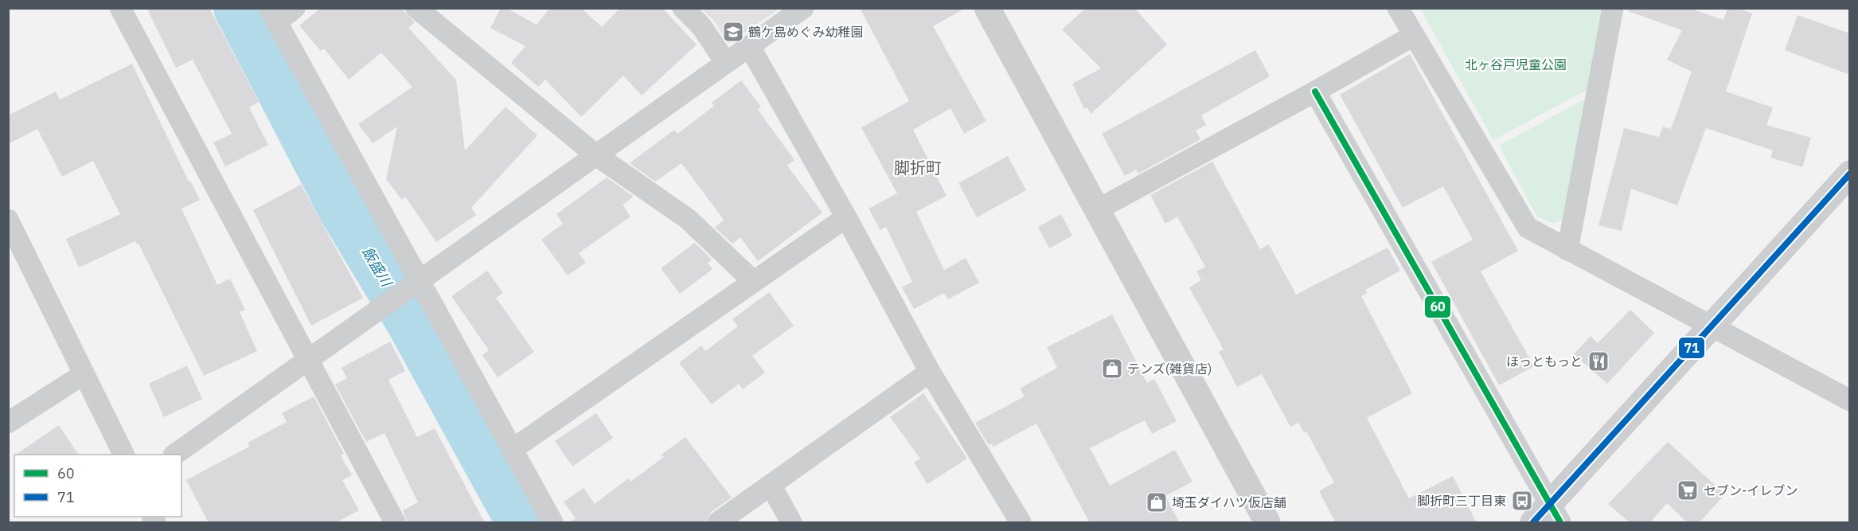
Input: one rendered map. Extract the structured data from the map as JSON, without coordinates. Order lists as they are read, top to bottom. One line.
{"districts":["脚折町"],"water":["飯盛川"],"parks":["北ヶ谷戸児童公園"],"places":{"school or university":["鶴ケ島めぐみ幼稚園"],"restaurant":["ほっともっと"],"shop":["テンズ(雑貨店)","埼玉ダイハツ仮店舗"],"supermarket":["セブン-イレブン"],"bus stop":["脚折町三丁目東"]},"lines":["transit line 60","transit line 71"],"legend":["60","71"]}
